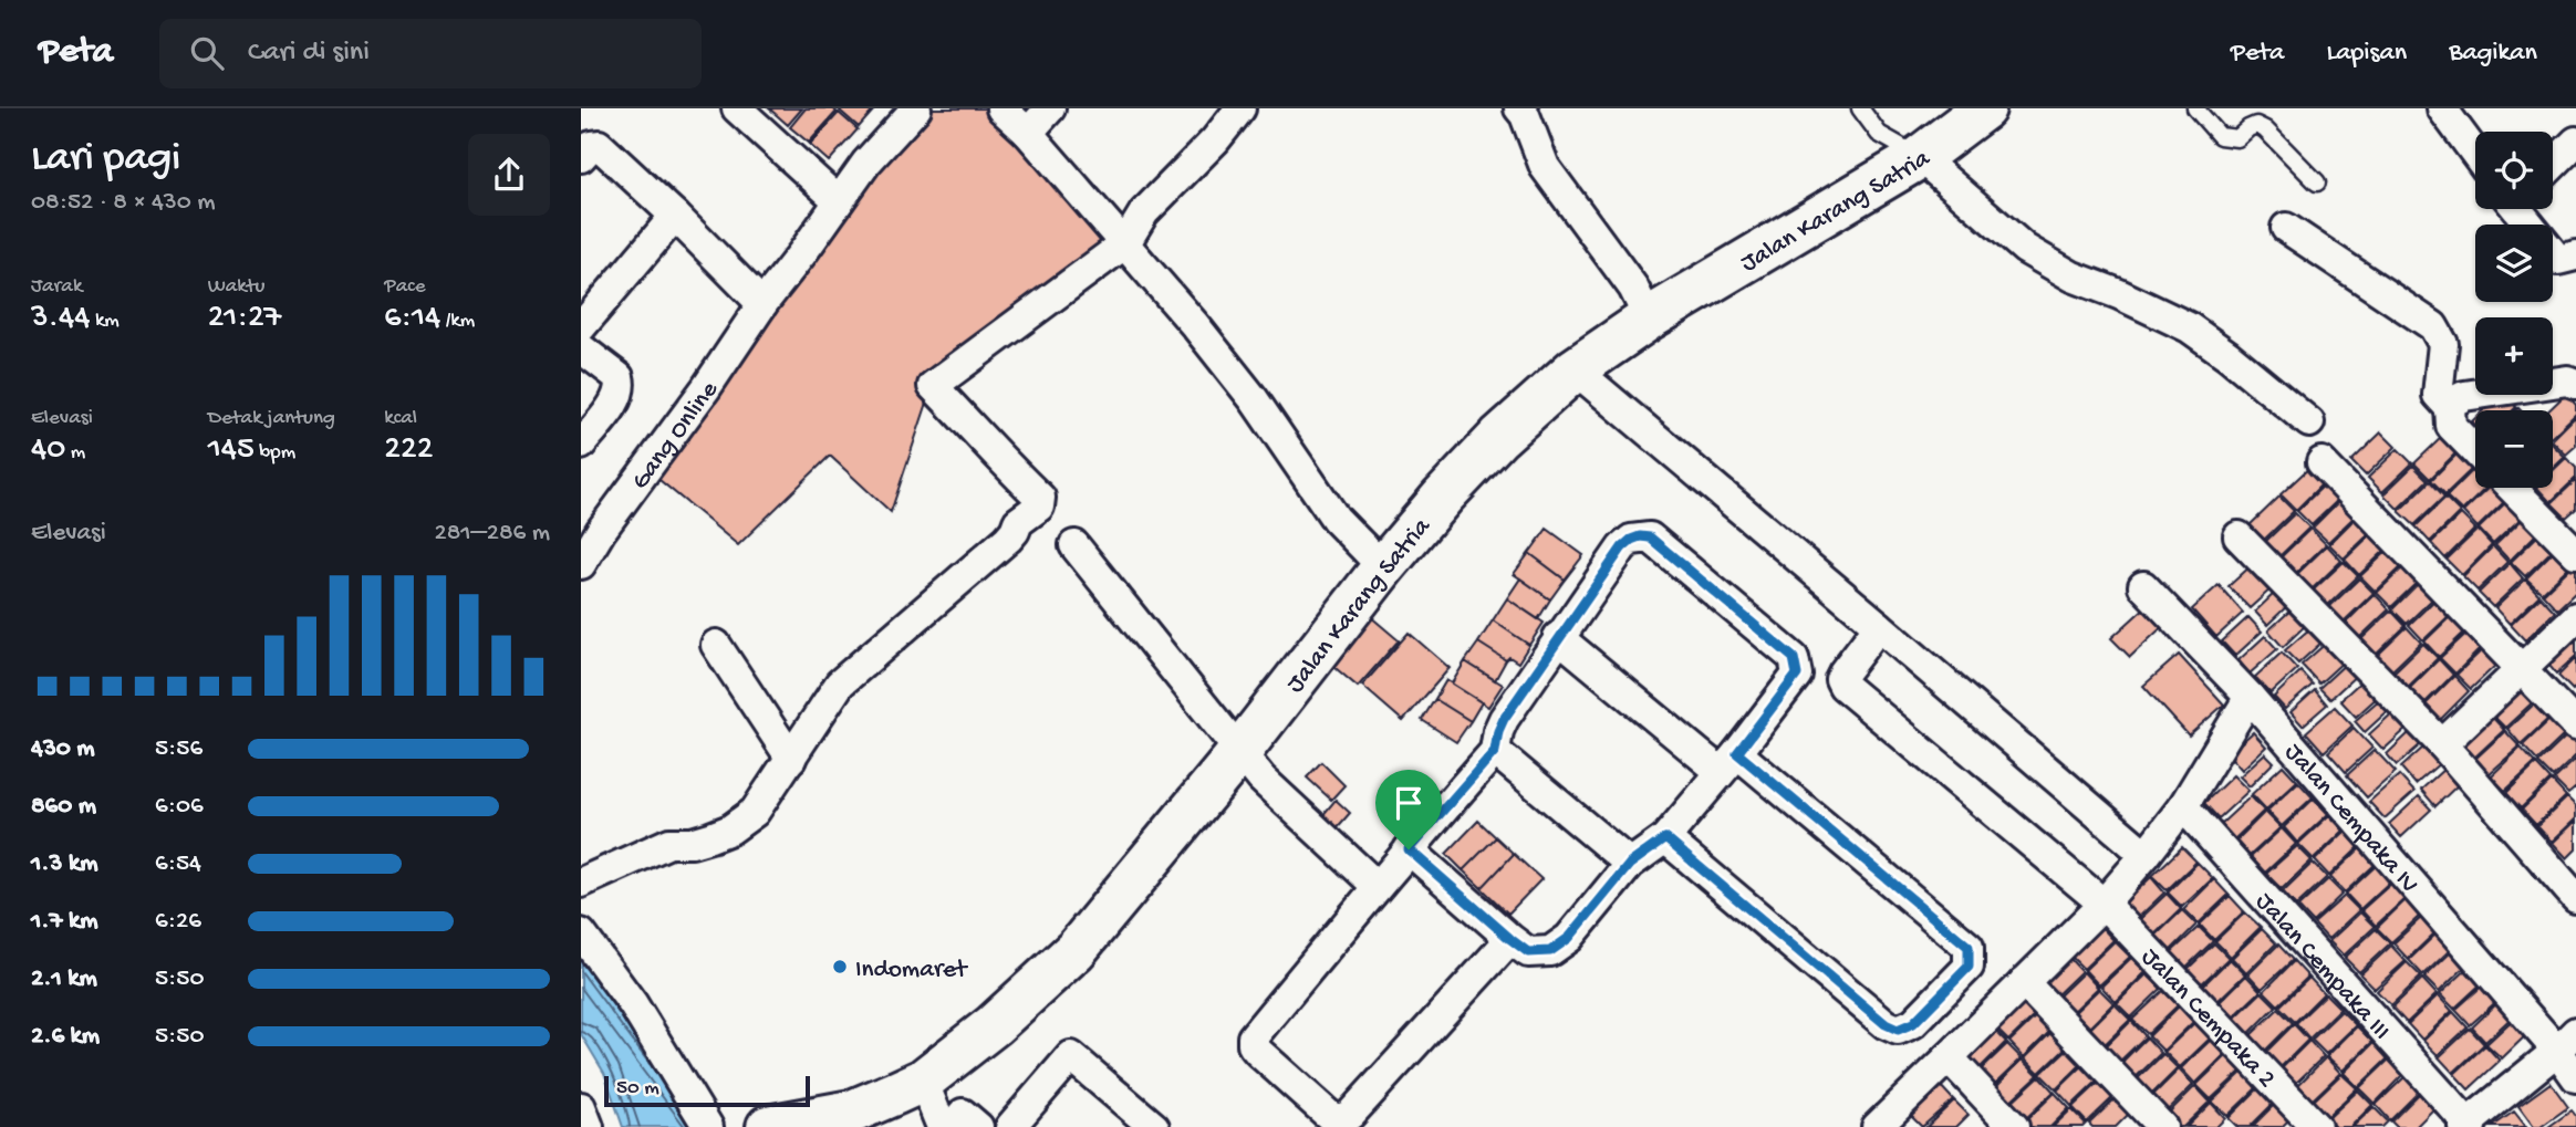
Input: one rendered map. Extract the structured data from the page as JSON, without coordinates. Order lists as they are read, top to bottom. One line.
{"streets":{"street":["Jalan Karang Satria","Gang Online","Jalan Cempaka IV","Jalan Cempaka III","Jalan Cempaka 2"]},"places":["Indomaret"],"scale_bar":"50 m","page":{"header":"Peta","search":"Cari di sini","nav":["Peta","Lapisan","Bagikan"],"heading":["Lari pagi","08:52 · 8 × 430 m"],"map_buttons":["+","−"],"stats":[["Jarak","3.44 km"],["Waktu","21:27"],["Pace","6:14 /km"],["Elevasi","40 m"],["Detak jantung","145 bpm"],["kcal","222"]],"chart":["Elevasi","281–286 m"],"list":[{"name":"430 m","note":"5:56"},{"name":"860 m","note":"6:06"},{"name":"1.3 km","note":"6:54"},{"name":"1.7 km","note":"6:26"},{"name":"2.1 km","note":"5:50"},{"name":"2.6 km","note":"5:50"}],"scale":"50 m"}}
